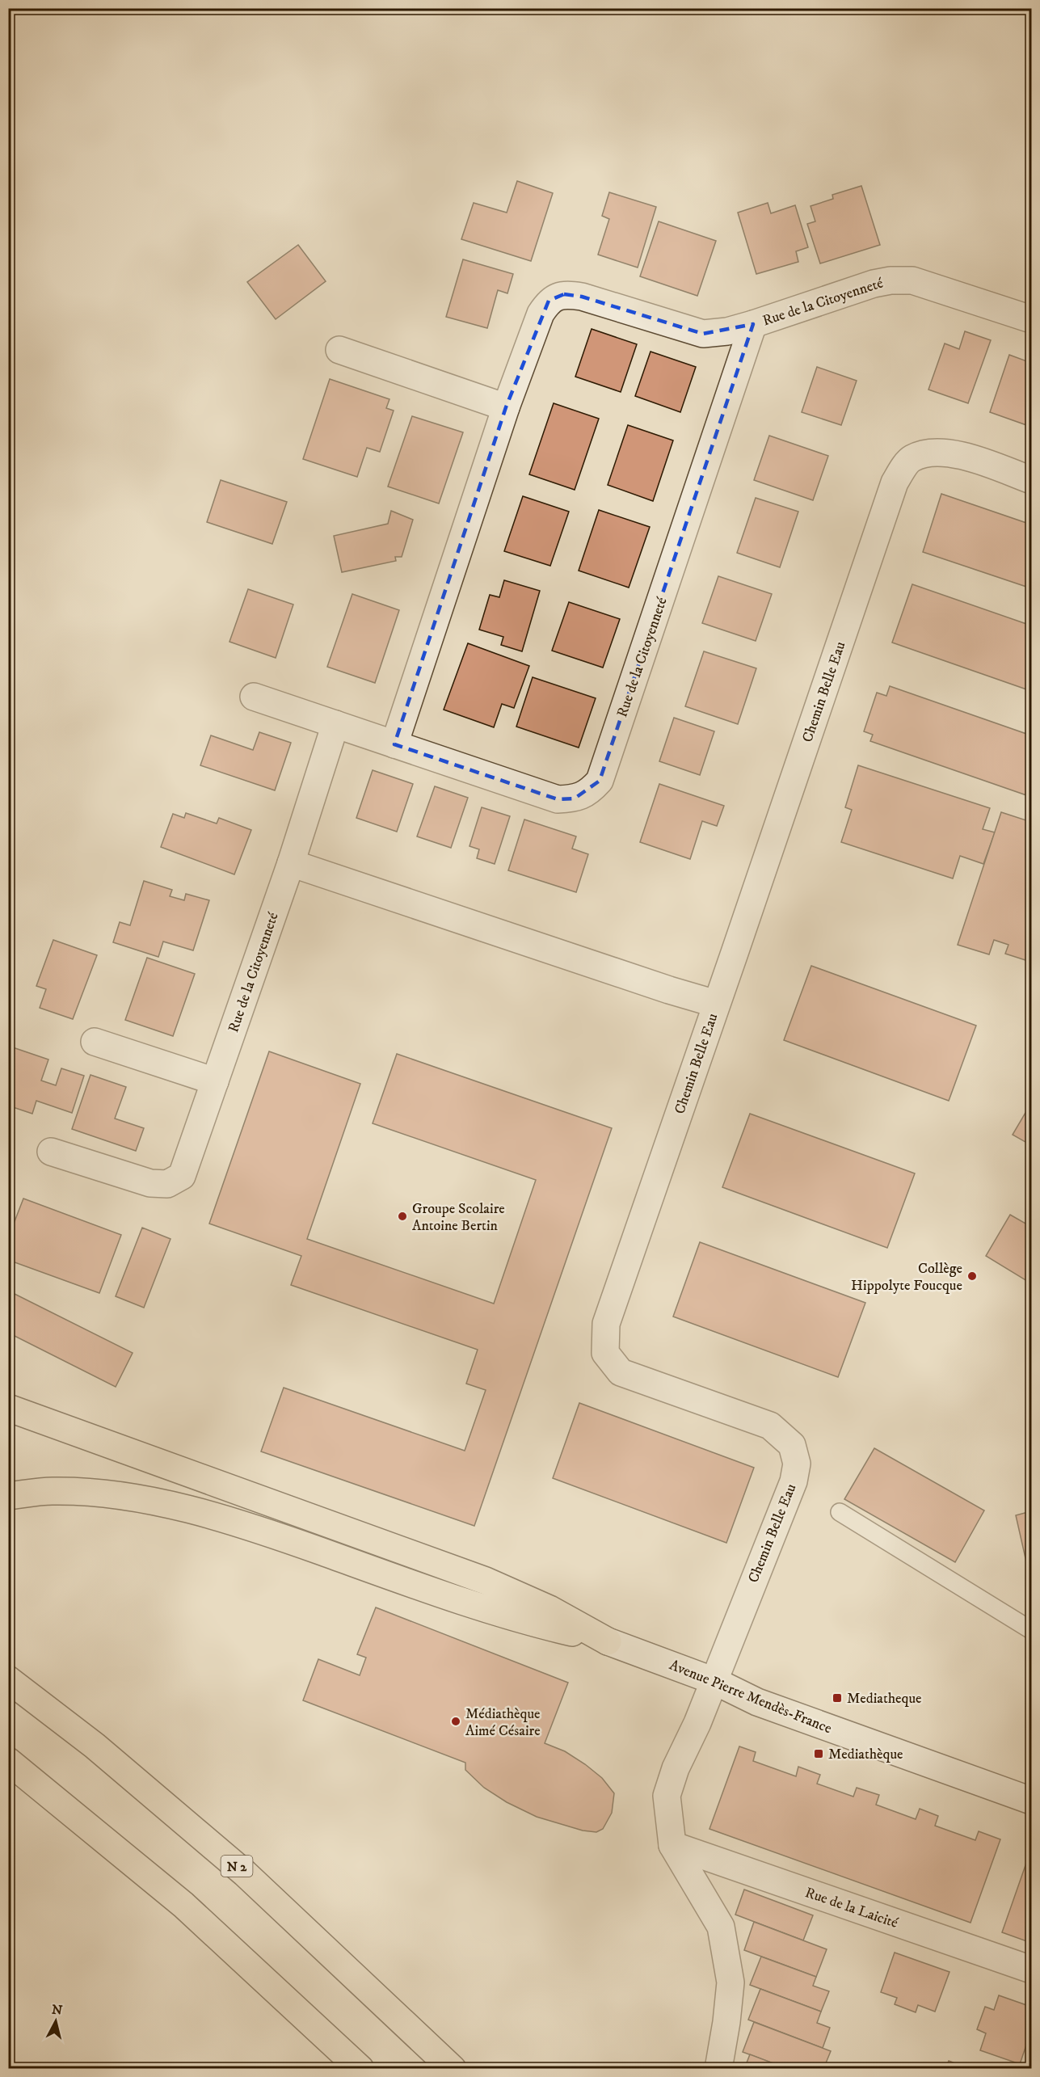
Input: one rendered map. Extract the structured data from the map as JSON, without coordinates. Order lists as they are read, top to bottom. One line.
{"streets":{"highway":["N 2"],"street":["Rue de la Citoyenneté","Chemin Belle Eau","Avenue Pierre Mendès-France","Rue de la Laicité"]},"crossings":[["Chemin Belle Eau","Avenue Pierre Mendès-France"]],"places":{"other":["Groupe Scolaire Antoine Bertin","Collège Hippolyte Foucque","Médiathèque Aimé Césaire"],"transit":["Mediatheque","Mediathèque"]},"north":"top"}
